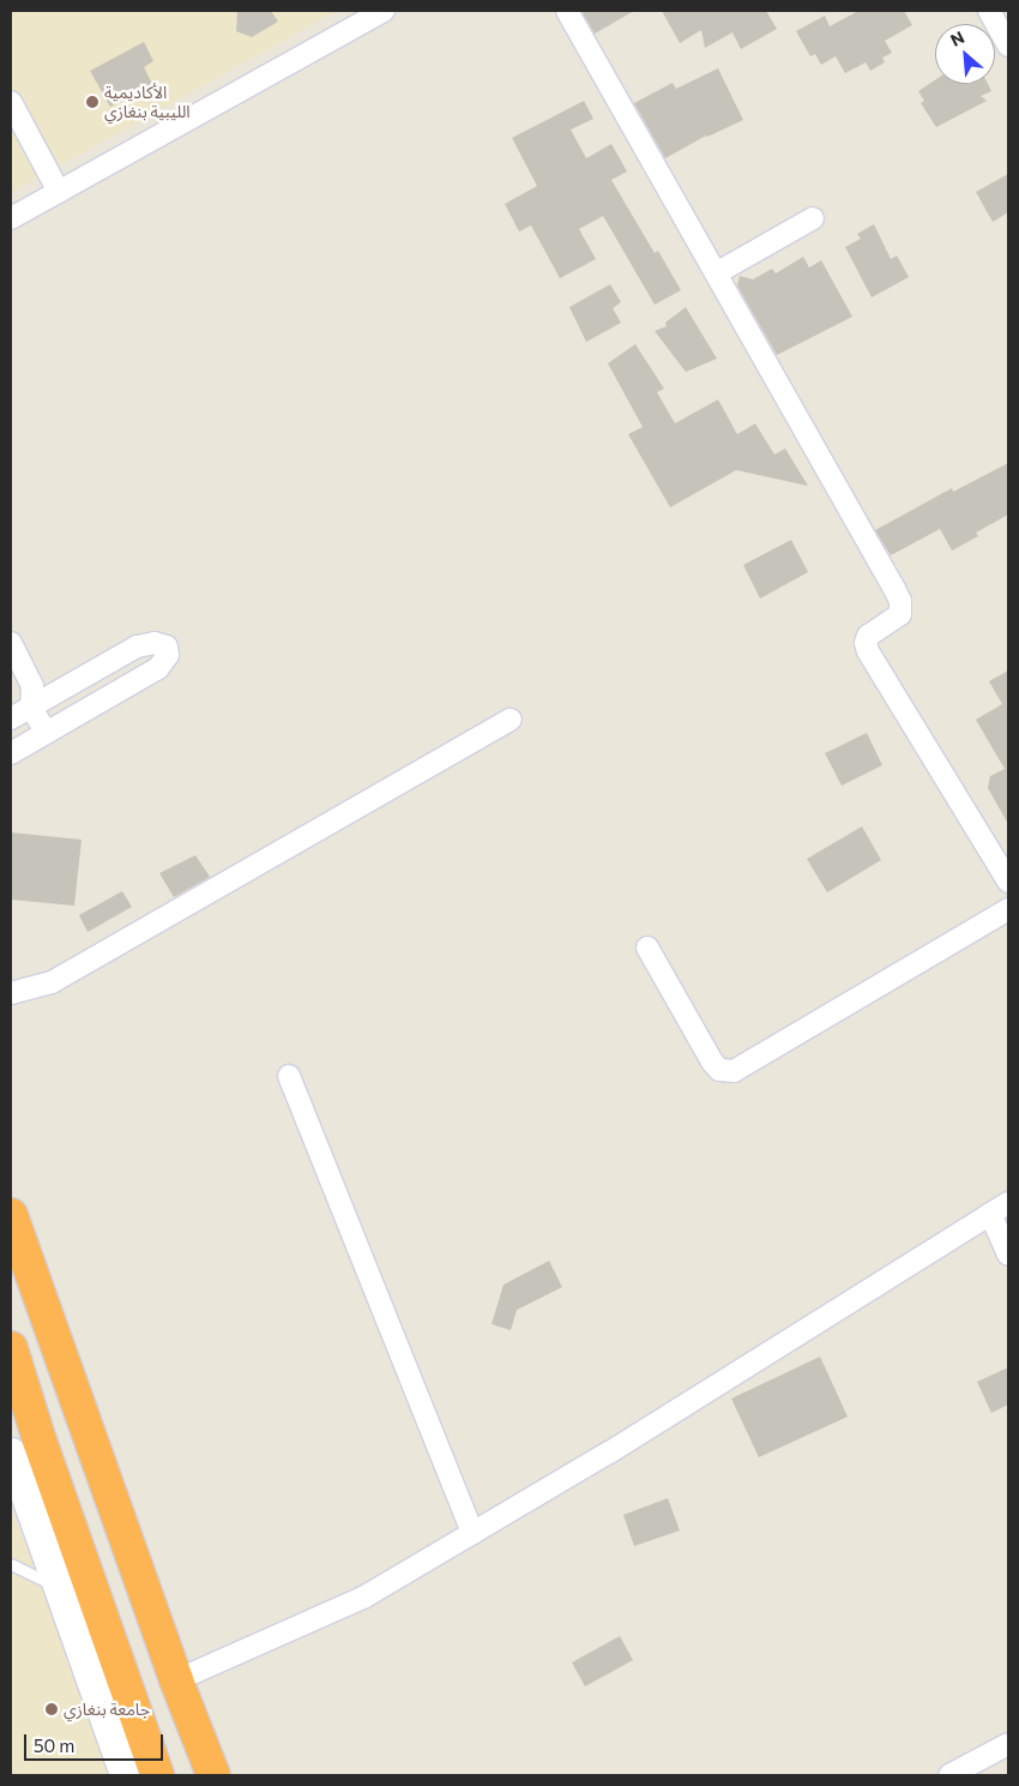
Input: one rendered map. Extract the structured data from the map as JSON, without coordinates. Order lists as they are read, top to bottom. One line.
{"places":["الأكاديمية الليبية بنغازي","جامعة بنغازي"],"scale_bar":"50 m","north":"top left"}
